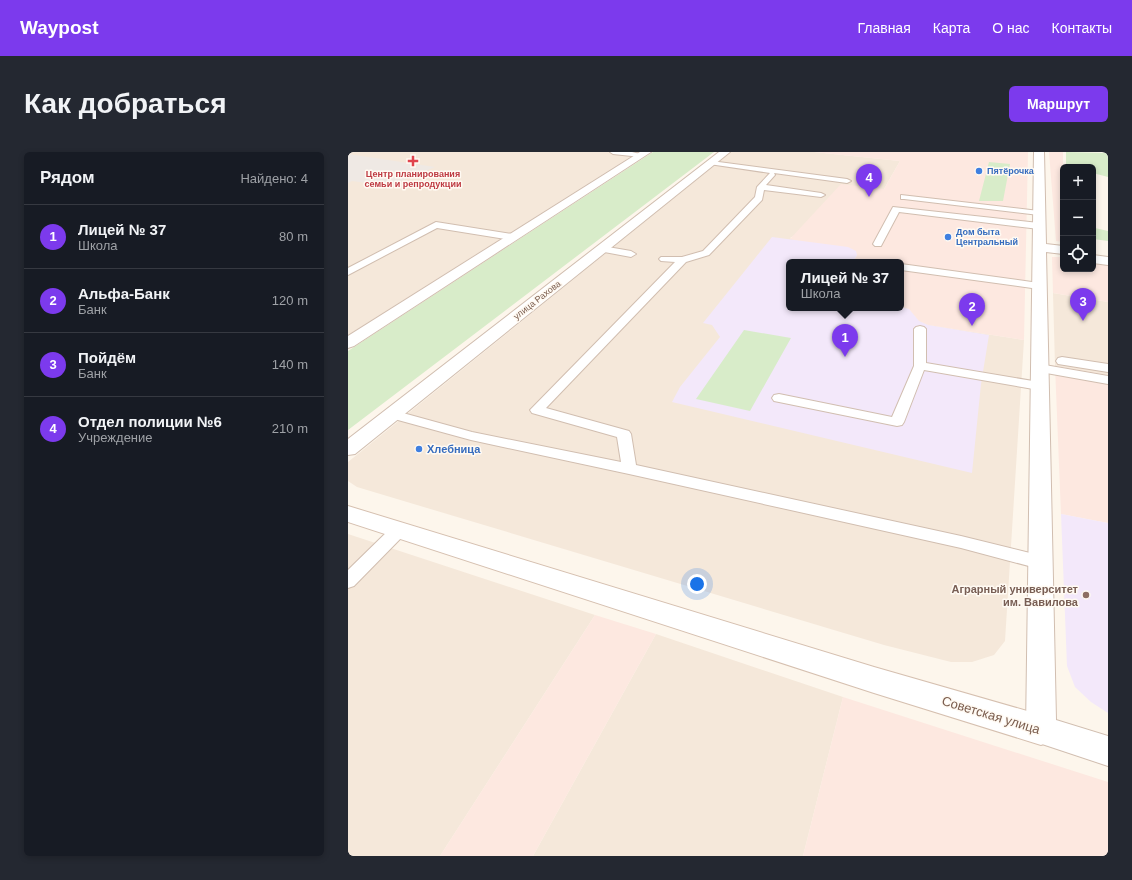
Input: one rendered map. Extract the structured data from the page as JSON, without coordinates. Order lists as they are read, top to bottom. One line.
{"streets":{"street":["улица Рахова","Советская улица"]},"places":{"health":["Центр планирования семьи и репродукции"],"other":["Пятёрочка","Дом быта Центральный","Хлебница","Аграрный университет им. Вавилова"]},"page":{"header":"Waypost","nav":["Главная","Карта","О нас","Контакты"],"buttons":"Маршрут","title":"Как добраться","heading":["Рядом","Найдено: 4"],"map_buttons":["+","−"],"pins":["4","3","2","1"],"list":[{"mark":"1","name":"Лицей № 37","note":"Школа","value":"80 m"},{"mark":"2","name":"Альфа-Банк","note":"Банк","value":"120 m"},{"mark":"3","name":"Пойдём","note":"Банк","value":"140 m"},{"mark":"4","name":"Отдел полиции №6","note":"Учреждение","value":"210 m"}],"popup":["Лицей № 37","Школа"]}}
